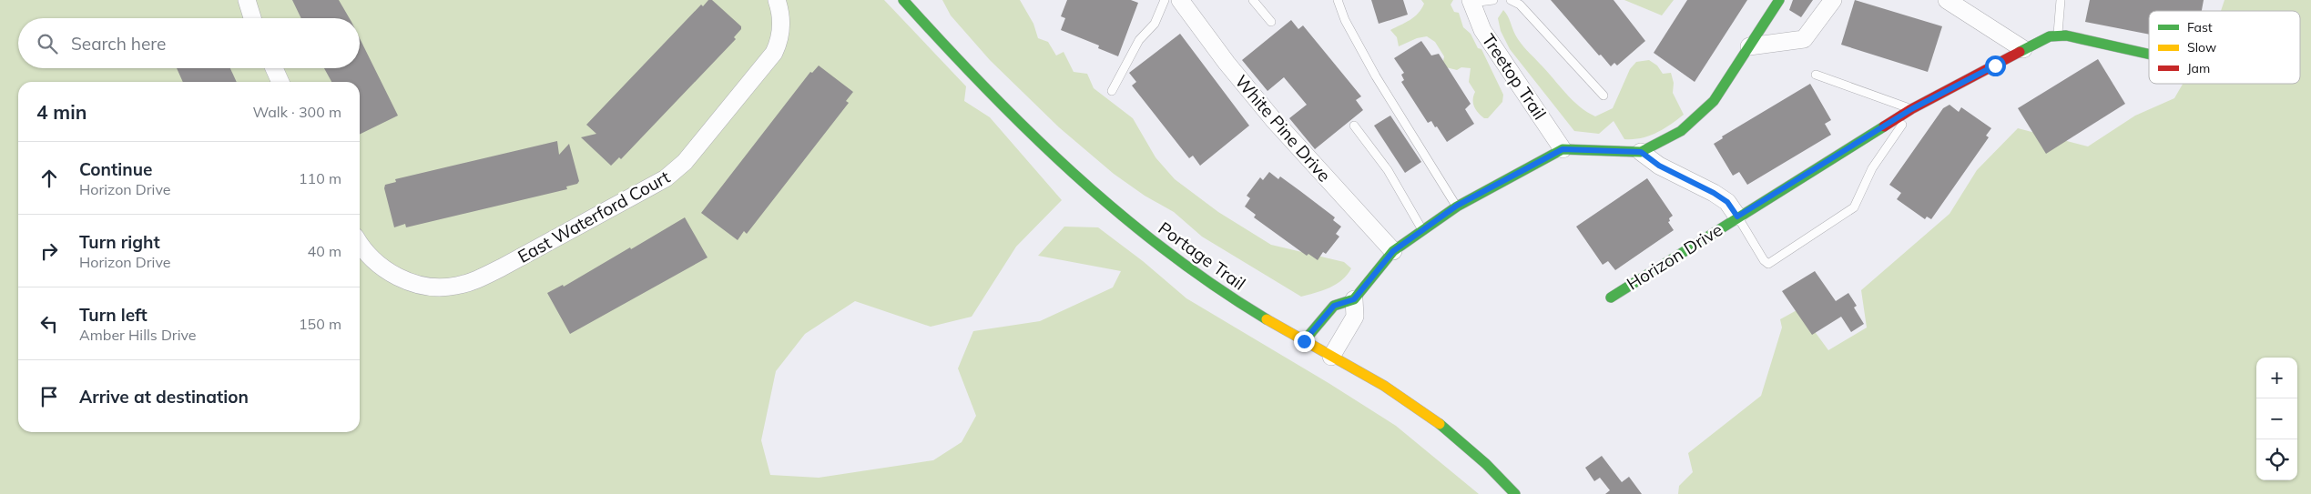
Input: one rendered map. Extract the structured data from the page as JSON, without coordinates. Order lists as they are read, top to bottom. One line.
{"streets":{"street":["Treetop Trail","White Pine Drive","East Waterford Court","Portage Trail","Horizon Drive"]},"legend":["Fast","Slow","Jam"],"page":{"search":"Search here","heading":["4 min","Walk · 300 m"],"list":[["Continue","Horizon Drive","110 m"],["Turn right","Horizon Drive","40 m"],["Turn left","Amber Hills Drive","150 m"],"Arrive at destination"],"map_buttons":["+","−"]}}
